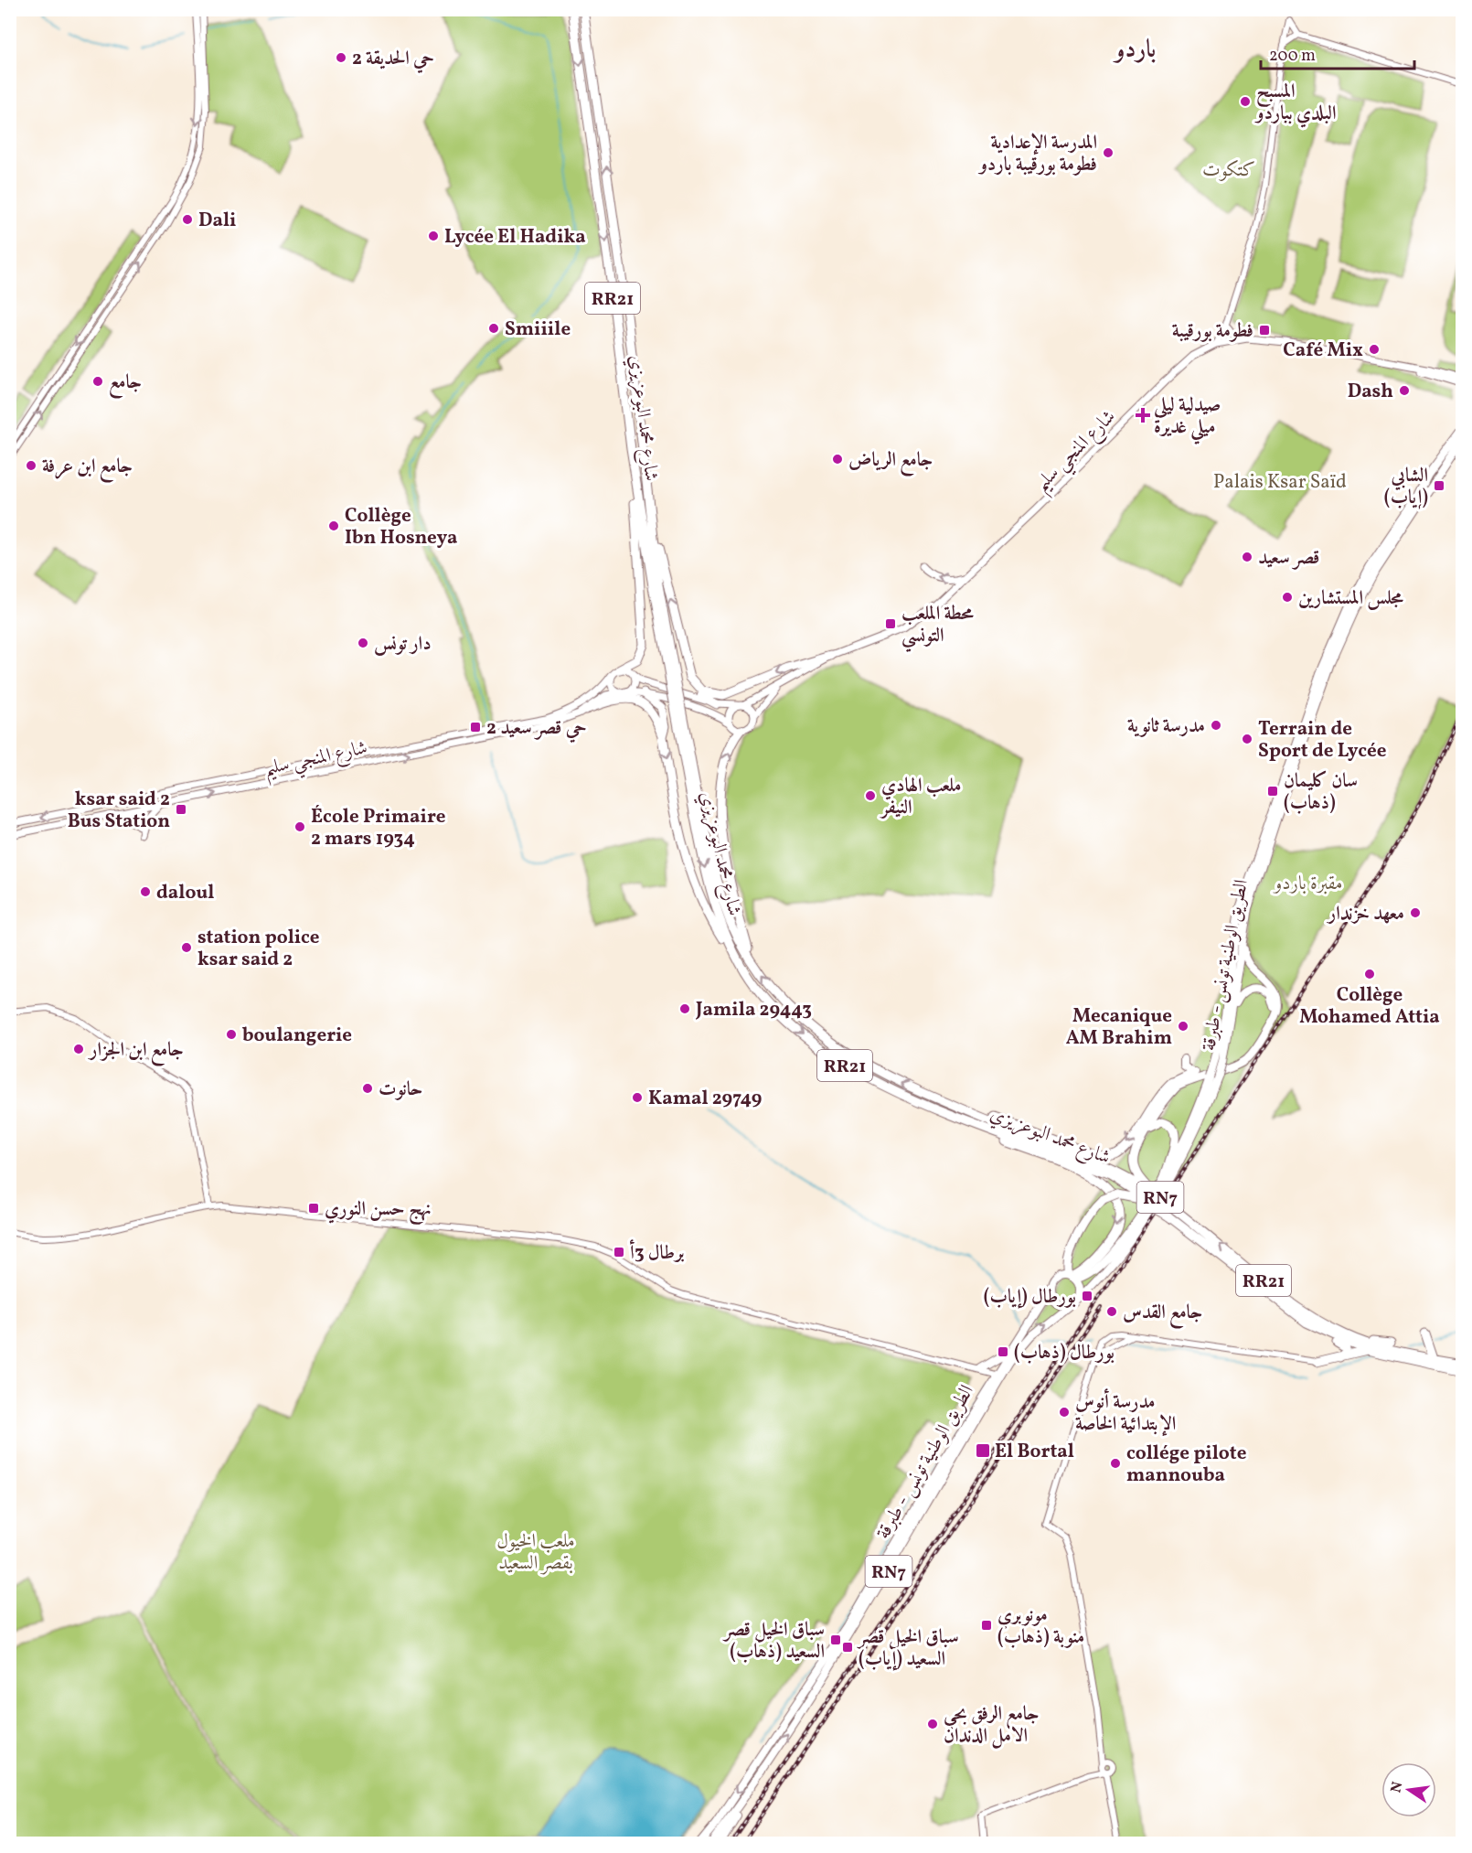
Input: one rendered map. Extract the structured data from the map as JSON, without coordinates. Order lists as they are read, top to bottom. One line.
{"streets":{"highway":["RR21","شارع محمد البوعزيزي"],"main road":["شارع المنجي سليم","الطريق الوطنية تونس - طبرقة","RN7"]},"crossings":[["RR21","شارع محمد البوعزيزي"],["الطريق الوطنية تونس - طبرقة","RN7"]],"districts":["باردو"],"parks":["كتكوت","Palais Ksar Saïd","مقبرة باردو","ملعب الخيول بقصر السعيد"],"places":{"other":["حي الحديقة 2","المسبح البلدي بباردو","المدرسة الإعدادية فطومة بورقيبة باردو","Dali","Lycée El Hadika","Smiiile","Café Mix","جامع","Dash","جامع الرياض","جامع ابن عرفة","Collège Ibn Hosneya","قصر سعيد","مجلس المستشارين","دار تونس","مدرسة ثانوية","Terrain de Sport de Lycée","ملعب الهادي النيفر","École Primaire 2 mars 1934","daloul","معهد خزندار","station police ksar said 2","Collège Mohamed Attia","Jamila 29443","Mecanique AM Brahim","boulangerie","جامع ابن الجزار","حانوت","Kamal 29749","جامع القدس","مدرسة أنوس الإبتدائية الخاصة","collége pilote mannouba","جامع الرفق بحي الامل الدندان"],"transit":["فطومة بورقيبة","الشابي (إياب)","محطة الملعب التونسي","2 حي قصر سعيد","سان كليمان (ذهاب)","ksar said 2 Bus Station","نهج حسن النوري","برطال 3أ","بورطال (إياب)","بورطال (ذهاب)","El Bortal","مونوبري منوبة (ذهاب)","سباق الخيل قصر السعيد (ذهاب)","سباق الخيل قصر السعيد (إياب)"],"health":["صيدلية ليلى ميلي غديرة"]},"scale_bar":"200 m","north":"left"}
